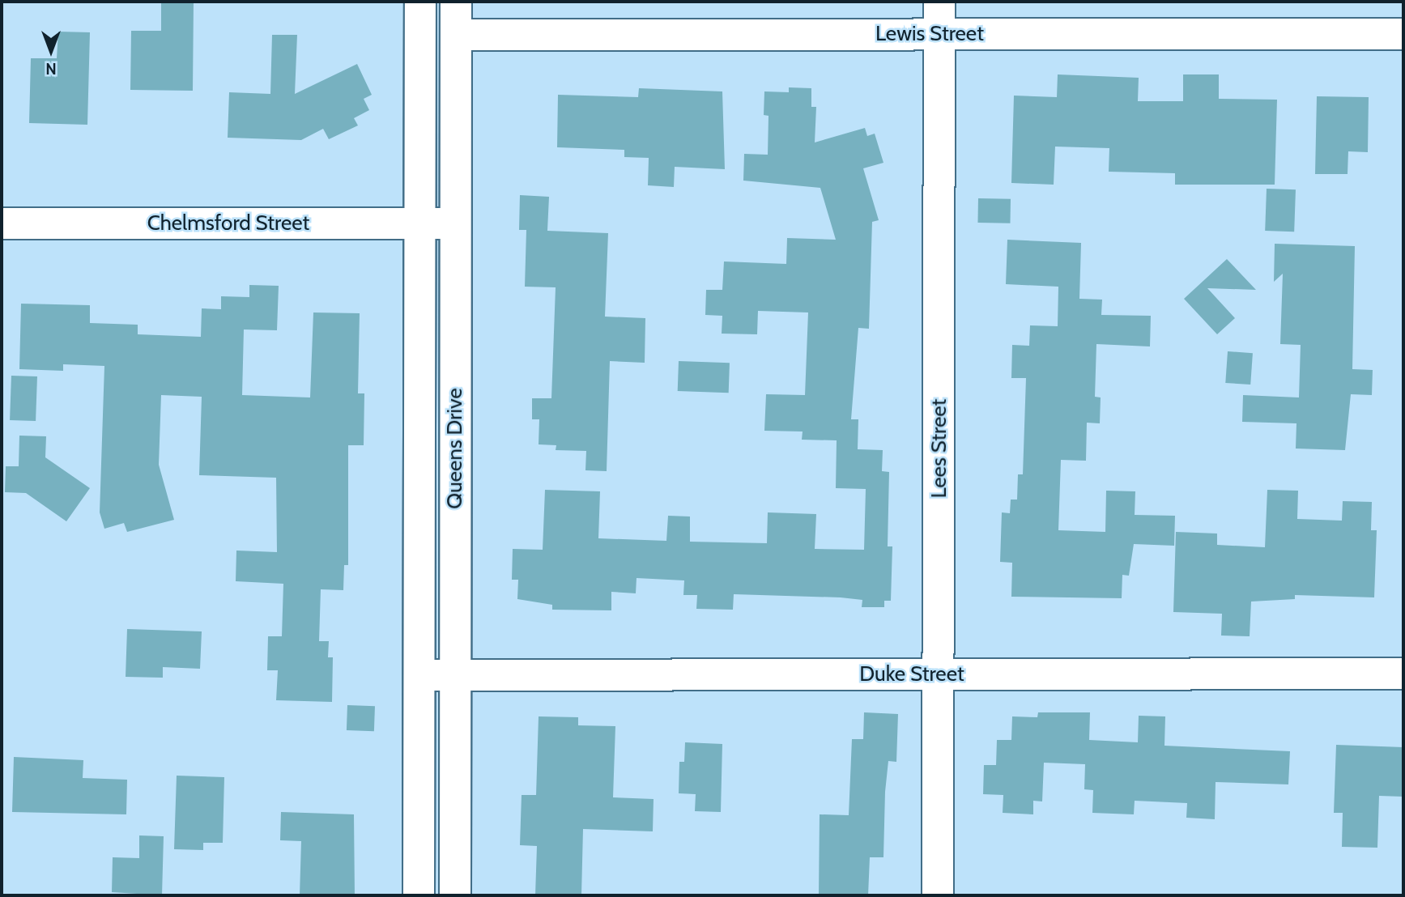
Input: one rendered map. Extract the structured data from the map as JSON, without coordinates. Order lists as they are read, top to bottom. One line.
{"streets":{"street":["Lewis Street","Chelmsford Street","Queens Drive","Lees Street","Duke Street"]},"crossings":[["Lewis Street","Queens Drive"],["Lewis Street","Lees Street"],["Chelmsford Street","Queens Drive"],["Queens Drive","Duke Street"],["Lees Street","Duke Street"]],"north":"bottom"}
